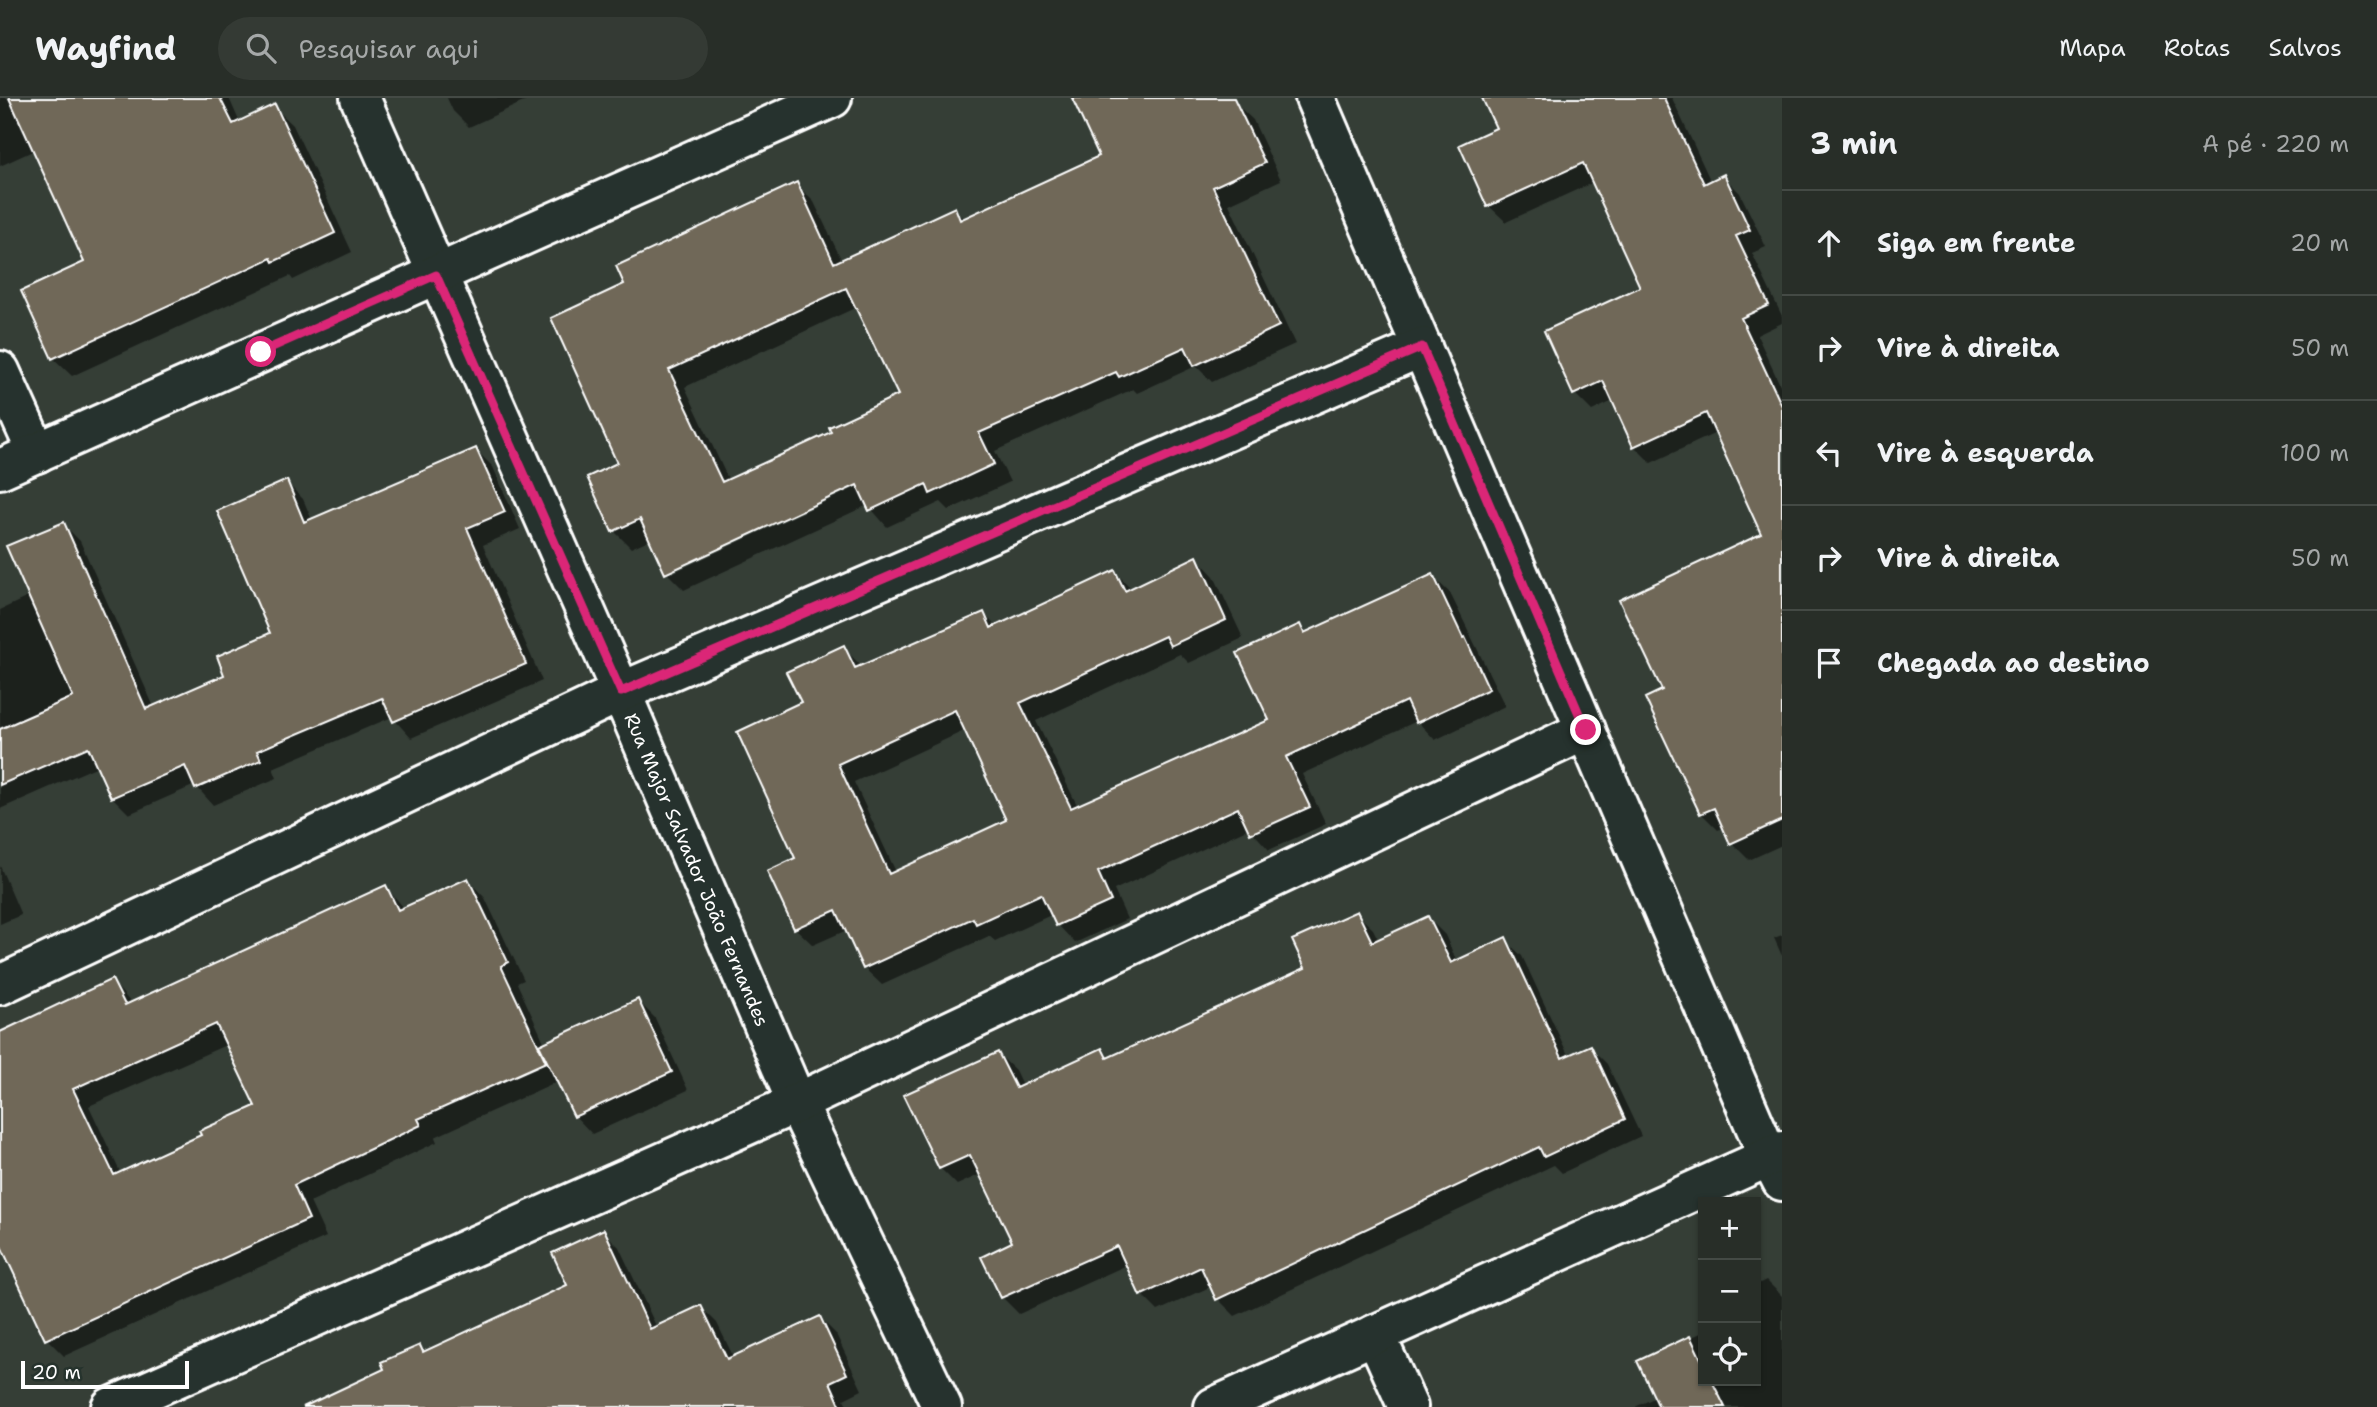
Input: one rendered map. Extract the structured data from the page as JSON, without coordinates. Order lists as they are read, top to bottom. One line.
{"streets":{"street":["Rua Major Salvador João Fernandes"]},"scale_bar":"20 m","page":{"header":"Wayfind","search":"Pesquisar aqui","nav":["Mapa","Rotas","Salvos"],"heading":["3 min","A pé · 220 m"],"list":[["Siga em frente","20 m"],["Vire à direita","50 m"],["Vire à esquerda","100 m"],["Vire à direita","50 m"],"Chegada ao destino"],"map_buttons":["+","−"],"scale":"20 m"}}
